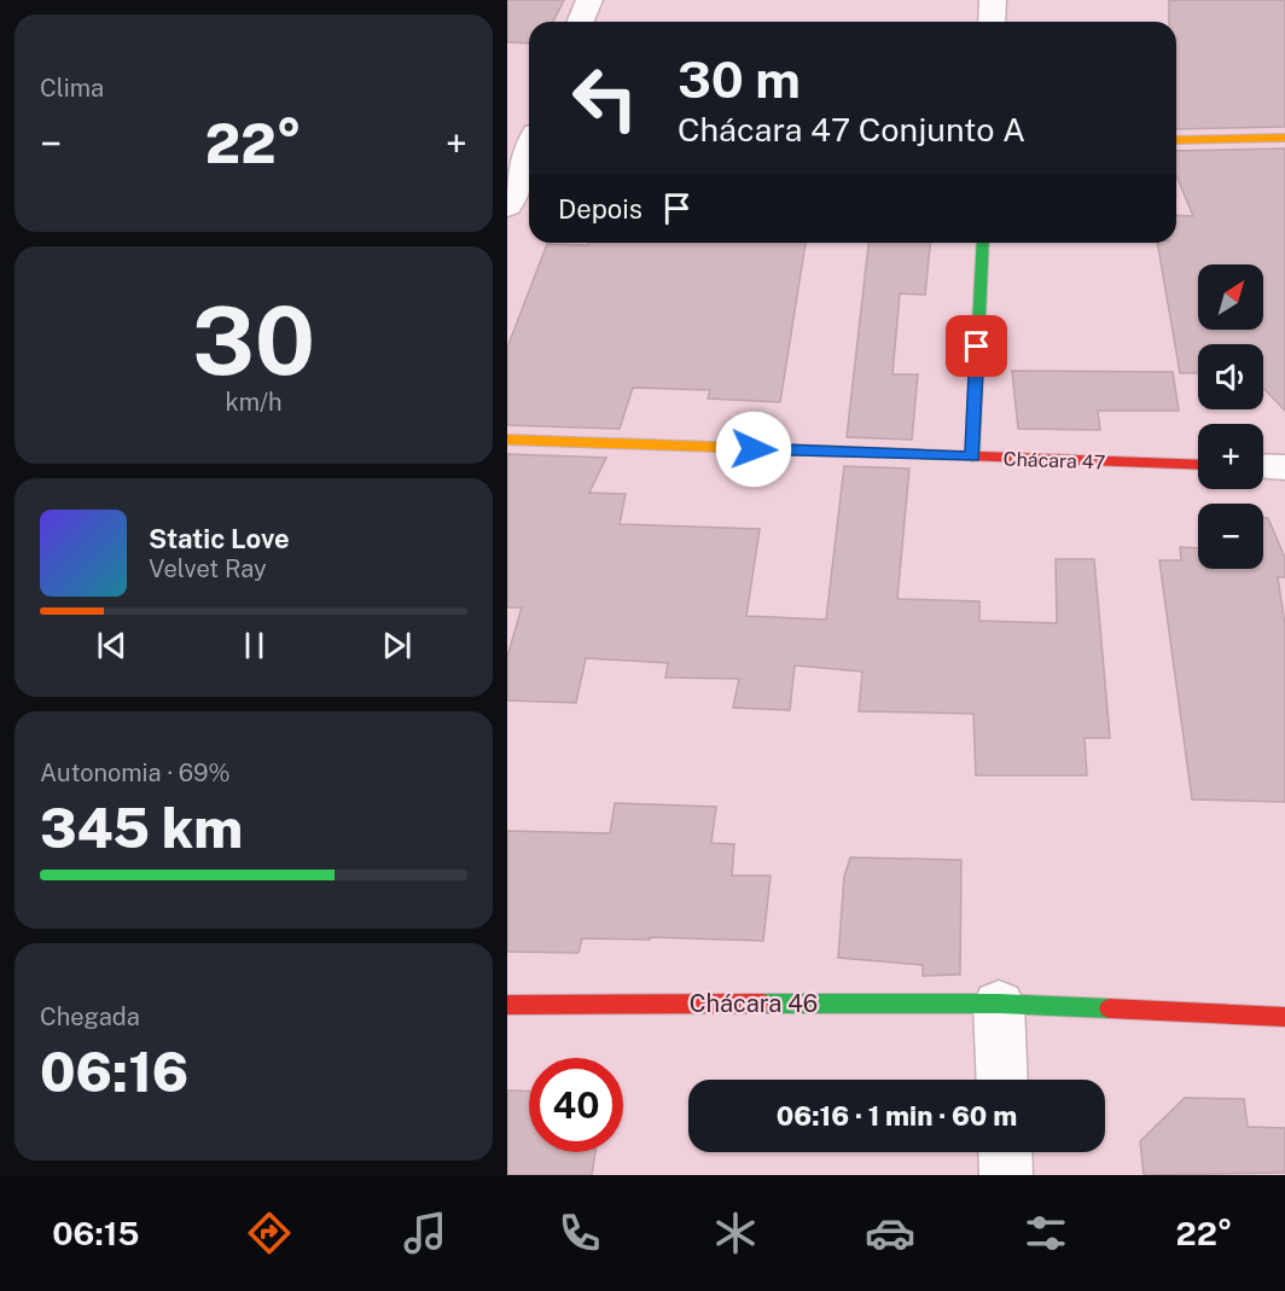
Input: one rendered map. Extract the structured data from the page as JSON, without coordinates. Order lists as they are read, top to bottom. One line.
{"streets":{"street":["Chácara 47","Chácara 46"]},"north":"top right","page":{"tile":["Clima",["30","km/h"],["Autonomia · 69%","345 km"],["Chegada","06:16"]],"turn":["30 m","Chácara 47 Conjunto A"],"heat":["−","22°","+"],"then":"Depois","map_buttons":["+","−"],"song":["Static Love","Velvet Ray"],"limit":"40","trip":"06:16 · 1 min · 60 m","tabs":["06:15","22°"]}}
